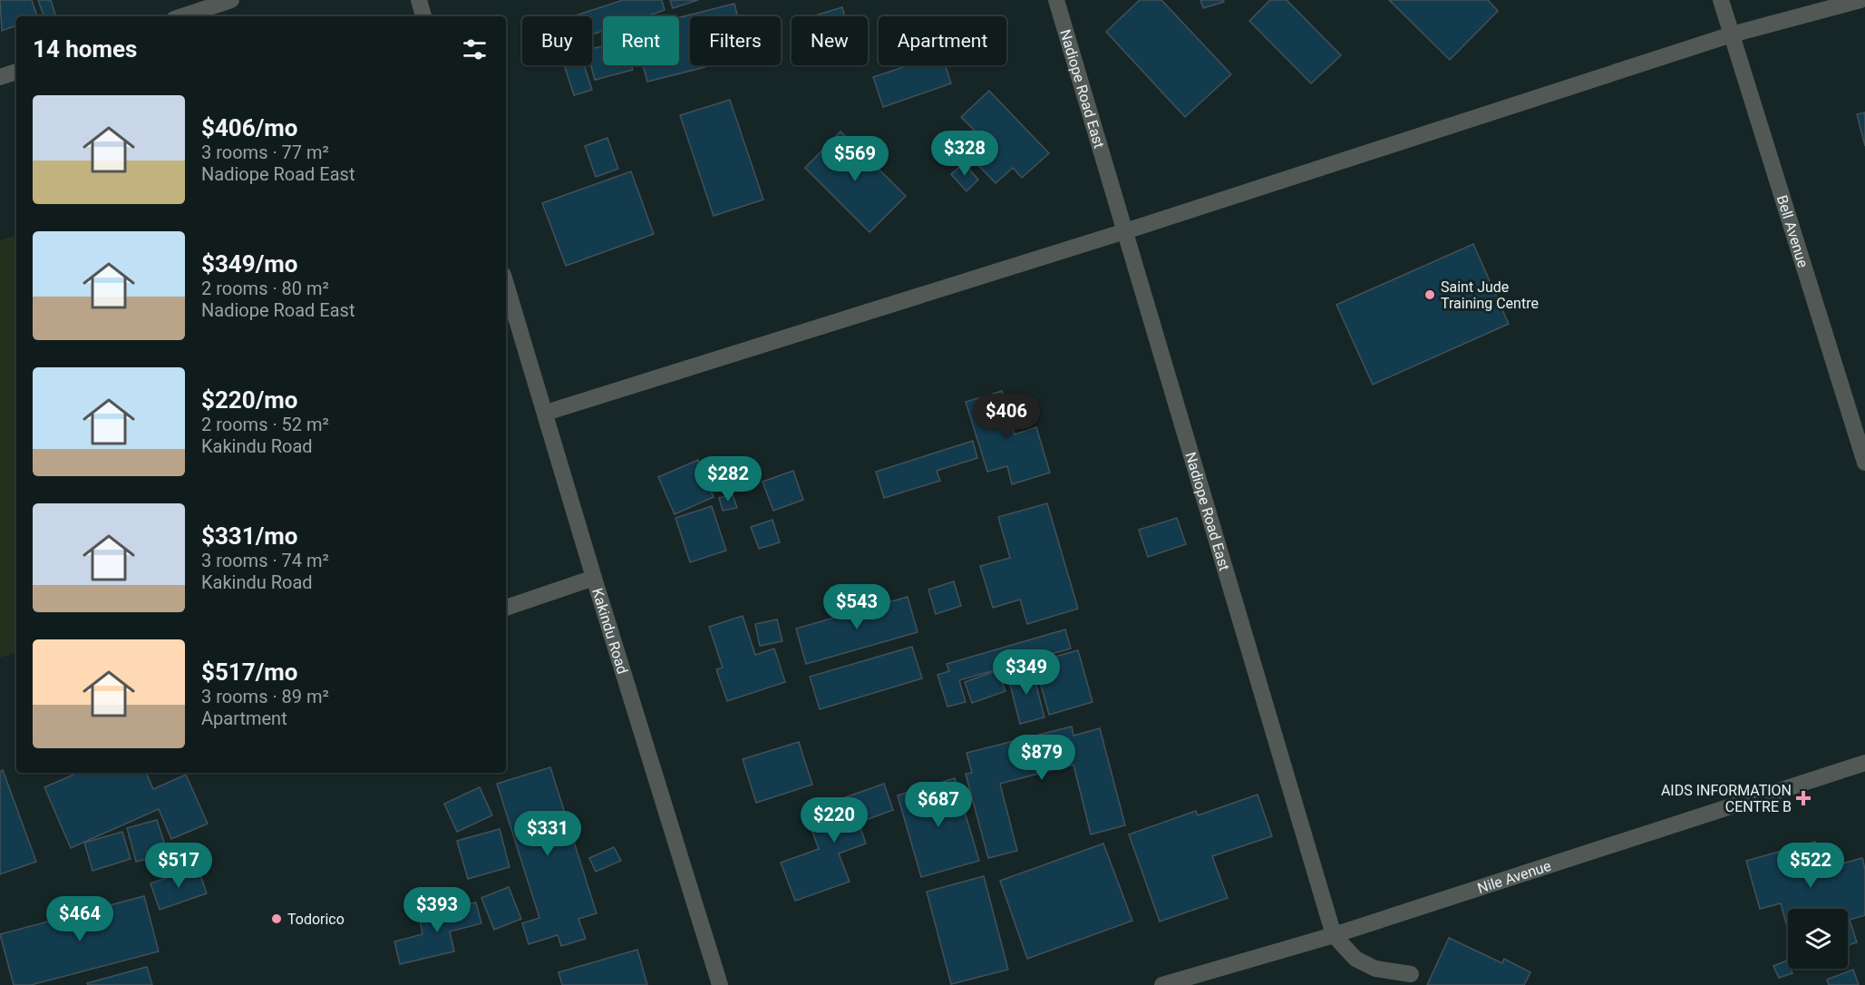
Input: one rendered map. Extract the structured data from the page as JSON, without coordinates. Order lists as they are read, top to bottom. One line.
{"streets":{"street":["Nadiope Road East","Bell Avenue","Kakindu Road","Nile Avenue"]},"crossings":[["Nadiope Road East","Nile Avenue"]],"places":{"other":["Saint Jude Training Centre","Todorico"],"health":["AIDS INFORMATION CENTRE B"]},"page":{"chip":["Buy","Rent","Filters","New","Apartment"],"heading":"14 homes","list":[{"name":"$406/mo","note":"3 rooms · 77 m² · Nadiope Road East"},{"name":"$349/mo","note":"2 rooms · 80 m² · Nadiope Road East"},{"name":"$220/mo","note":"2 rooms · 52 m² · Kakindu Road"},{"name":"$331/mo","note":"3 rooms · 74 m² · Kakindu Road"},{"name":"$517/mo","note":"3 rooms · 89 m² · Apartment"}],"price":["$328","$569","$406","$282","$543","$349","$879","$687","$220","$331","$517","$522","$393","$464"]}}
